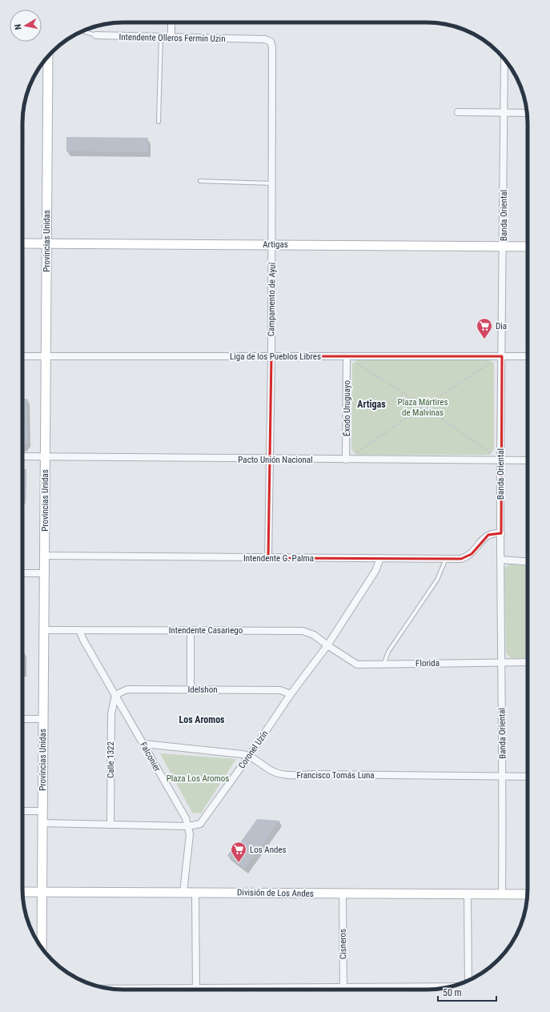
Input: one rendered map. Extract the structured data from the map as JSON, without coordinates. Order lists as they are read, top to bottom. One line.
{"streets":{"street":["Intendente Olleros Fermín Uzin","Banda Oriental","Provincias Unidas","Artigas","Campamento de Ayuí","Liga de los Pueblos Libres","Éxodo Uruguayo","Pacto Unión Nacional","Intendente G. Palma","Intendente Casariego","Florida","Idelshon","Coronel Uzín","Falconier","Calle 1322","Francisco Tomás Luna","División de Los Andes","Cisneros"]},"crossings":[["Intendente Olleros Fermín Uzin","Campamento de Ayuí"],["Banda Oriental","Artigas"],["Banda Oriental","Liga de los Pueblos Libres"],["Banda Oriental","Pacto Unión Nacional"],["Banda Oriental","Intendente G. Palma"],["Banda Oriental","Florida"],["Banda Oriental","Francisco Tomás Luna"],["Banda Oriental","División de Los Andes"],["Provincias Unidas","Artigas"],["Provincias Unidas","Liga de los Pueblos Libres"],["Provincias Unidas","Pacto Unión Nacional"],["Provincias Unidas","Intendente G. Palma"],["Provincias Unidas","Coronel Uzín"],["Provincias Unidas","División de Los Andes"],["Artigas","Campamento de Ayuí"],["Campamento de Ayuí","Liga de los Pueblos Libres"],["Campamento de Ayuí","Pacto Unión Nacional"],["Campamento de Ayuí","Intendente G. Palma"],["Liga de los Pueblos Libres","Éxodo Uruguayo"],["Éxodo Uruguayo","Pacto Unión Nacional"],["Intendente G. Palma","Coronel Uzín"],["Intendente Casariego","Florida"],["Intendente Casariego","Coronel Uzín"],["Intendente Casariego","Falconier"],["Florida","Coronel Uzín"],["Idelshon","Coronel Uzín"],["Idelshon","Falconier"],["Idelshon","Calle 1322"],["Coronel Uzín","Falconier"],["Coronel Uzín","Calle 1322"],["Coronel Uzín","Francisco Tomás Luna"],["Falconier","Calle 1322"],["Falconier","División de Los Andes"],["División de Los Andes","Cisneros"]],"districts":["Artigas","Los Aromos"],"parks":["Plaza Mártires de Malvinas","Plaza Los Aromos"],"places":{"supermarket":["Dia","Los Andes"]},"scale_bar":"50 m","north":"left"}
